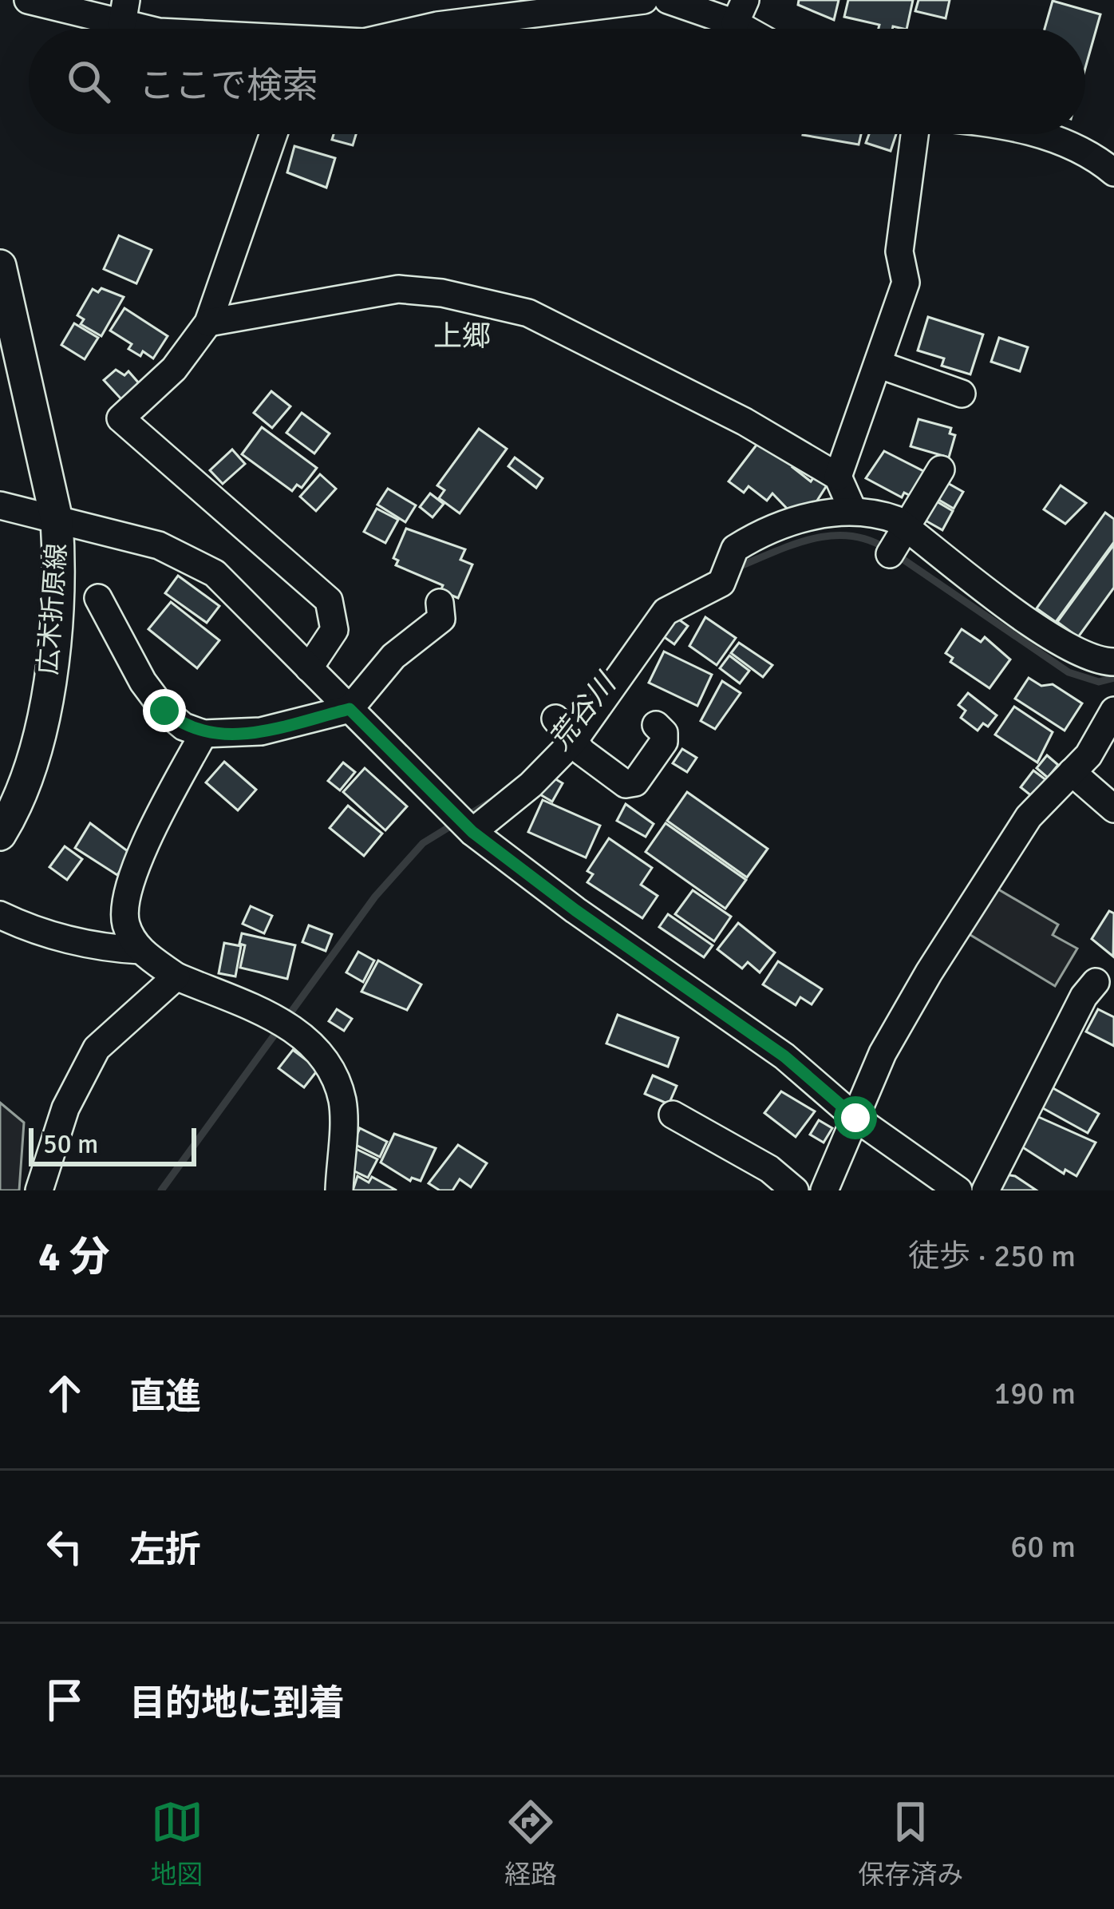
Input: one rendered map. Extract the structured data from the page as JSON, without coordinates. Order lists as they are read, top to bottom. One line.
{"streets":{"main road":["広木折原線"]},"districts":["上郷"],"water":["荒谷川"],"scale_bar":"50 m","page":{"search":"ここで検索","scale":"50 m","heading":["4 分","徒歩 · 250 m"],"list":[["直進","190 m"],["左折","60 m"],"目的地に到着"],"nav":["地図","経路","保存済み"]}}
